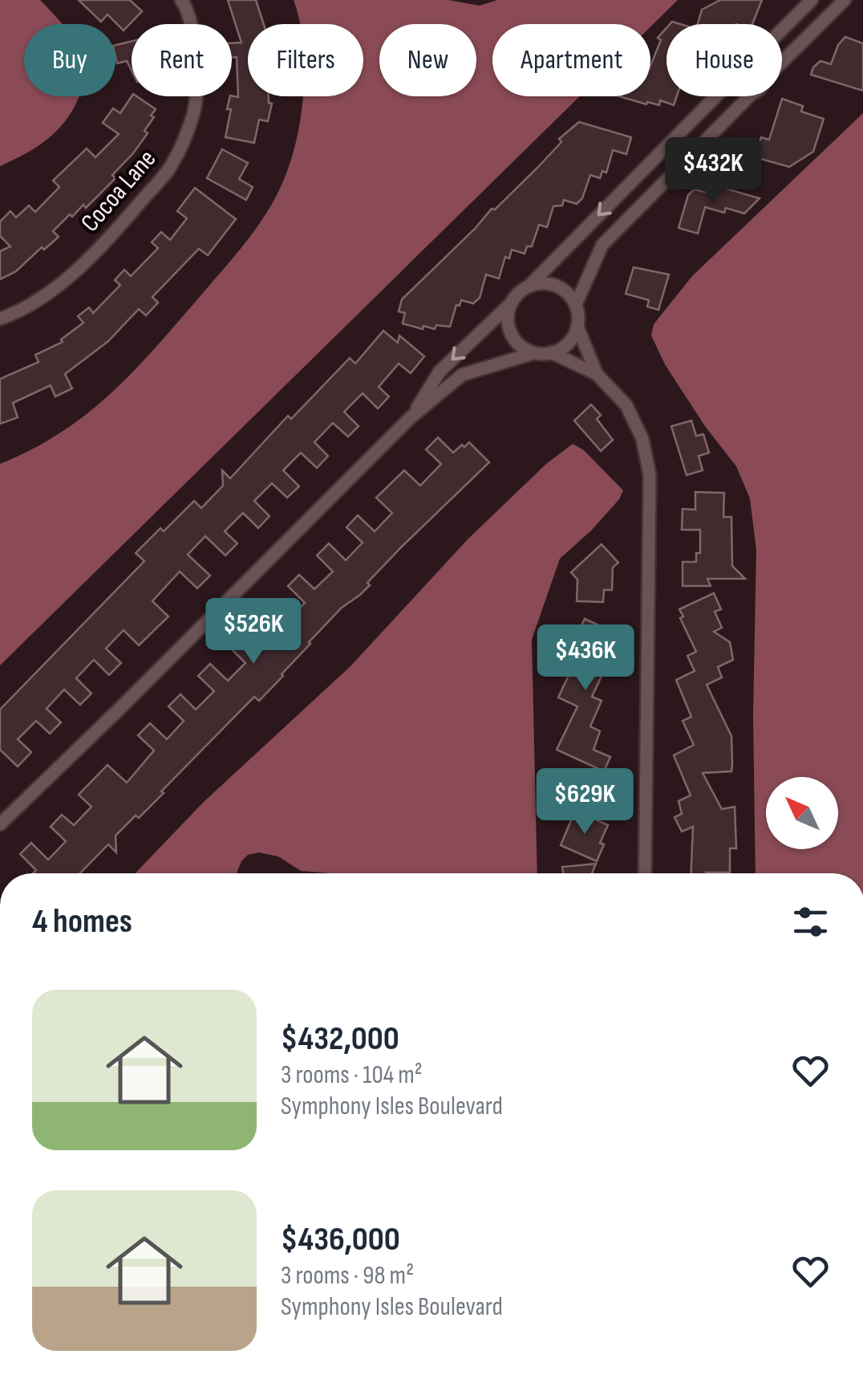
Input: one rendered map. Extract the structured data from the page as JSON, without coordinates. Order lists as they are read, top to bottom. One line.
{"streets":{"street":["Cocoa Lane"]},"north":"top left","page":{"chip":["Buy","Rent","Filters","New","Apartment","House"],"price":["$432K","$526K","$436K","$629K"],"heading":"4 homes","list":[{"name":"$432,000","note":"3 rooms · 104 m² · Symphony Isles Boulevard"},{"name":"$436,000","note":"3 rooms · 98 m² · Symphony Isles Boulevard"}]}}
